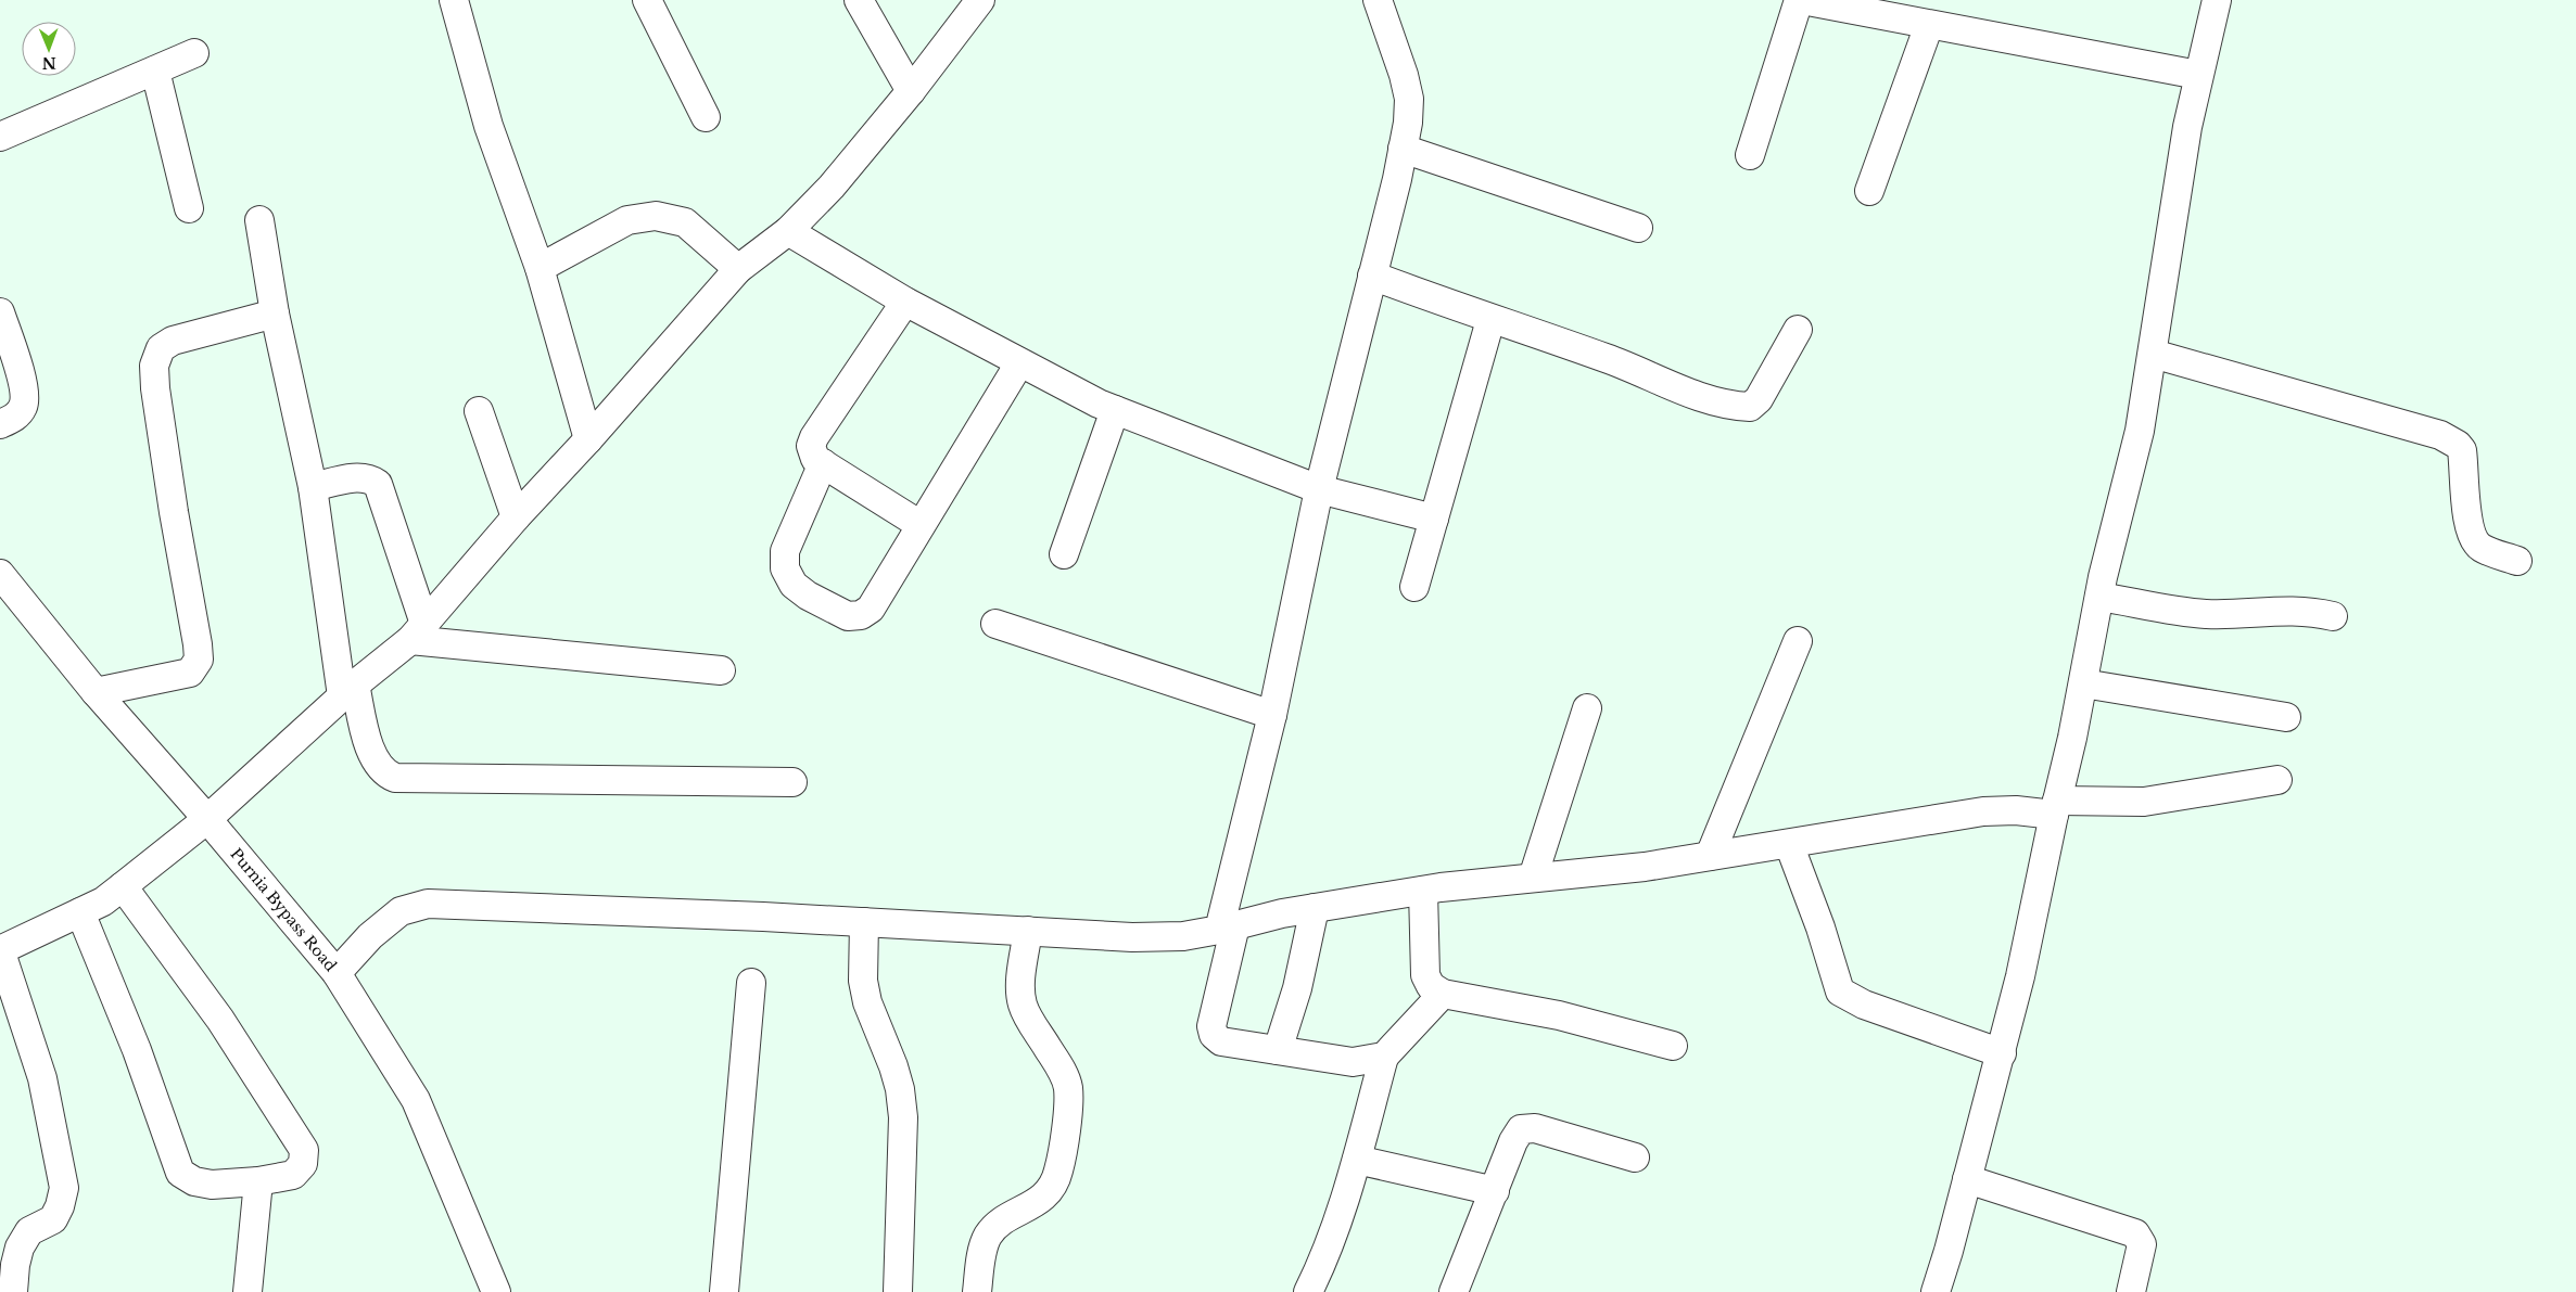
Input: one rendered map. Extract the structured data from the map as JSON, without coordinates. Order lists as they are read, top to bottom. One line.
{"streets":{"street":["Purnia Bypass Road"]},"north":"bottom"}
